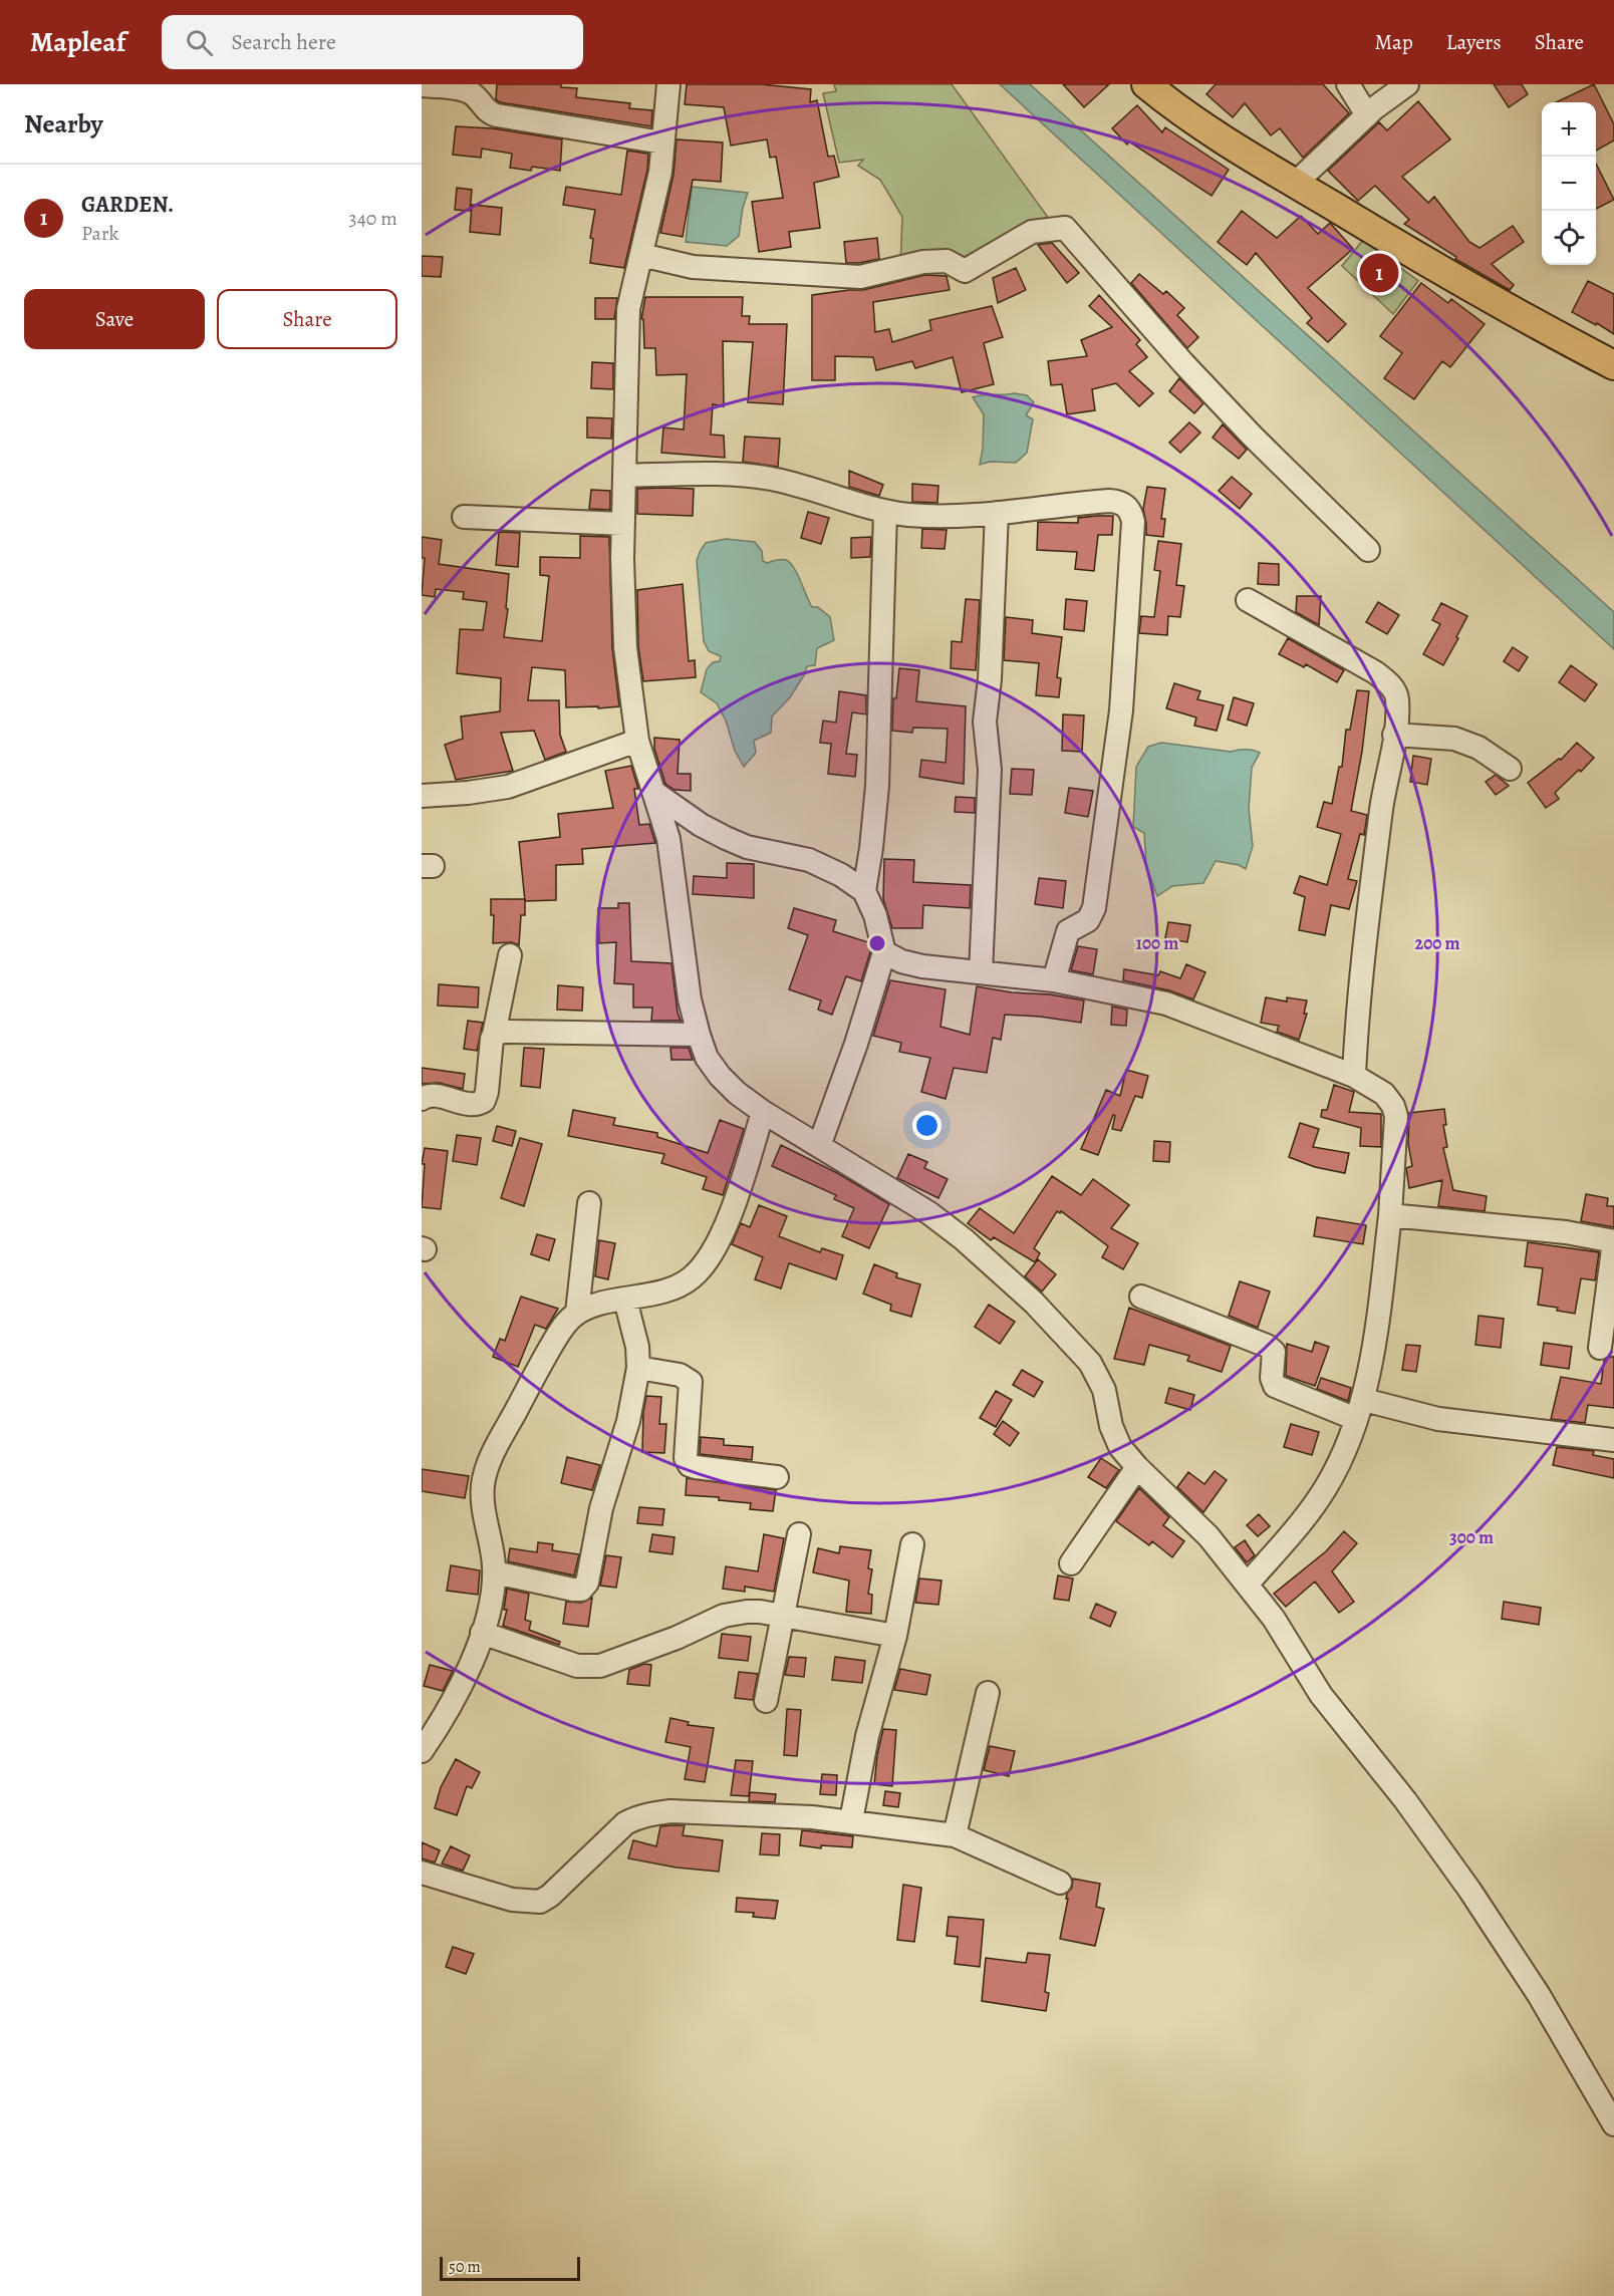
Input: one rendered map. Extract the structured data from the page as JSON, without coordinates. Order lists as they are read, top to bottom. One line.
{"scale_bar":"50 m","page":{"header":"Mapleaf","search":"Search here","nav":["Map","Layers","Share"],"heading":"Nearby","map_buttons":["+","−"],"list":[{"mark":"1","name":"GARDEN.","note":"Park","value":"340 m"}],"pins":"1","buttons":["Save","Share"],"scale":"50 m"},"rings":["100 m","200 m","300 m"]}
